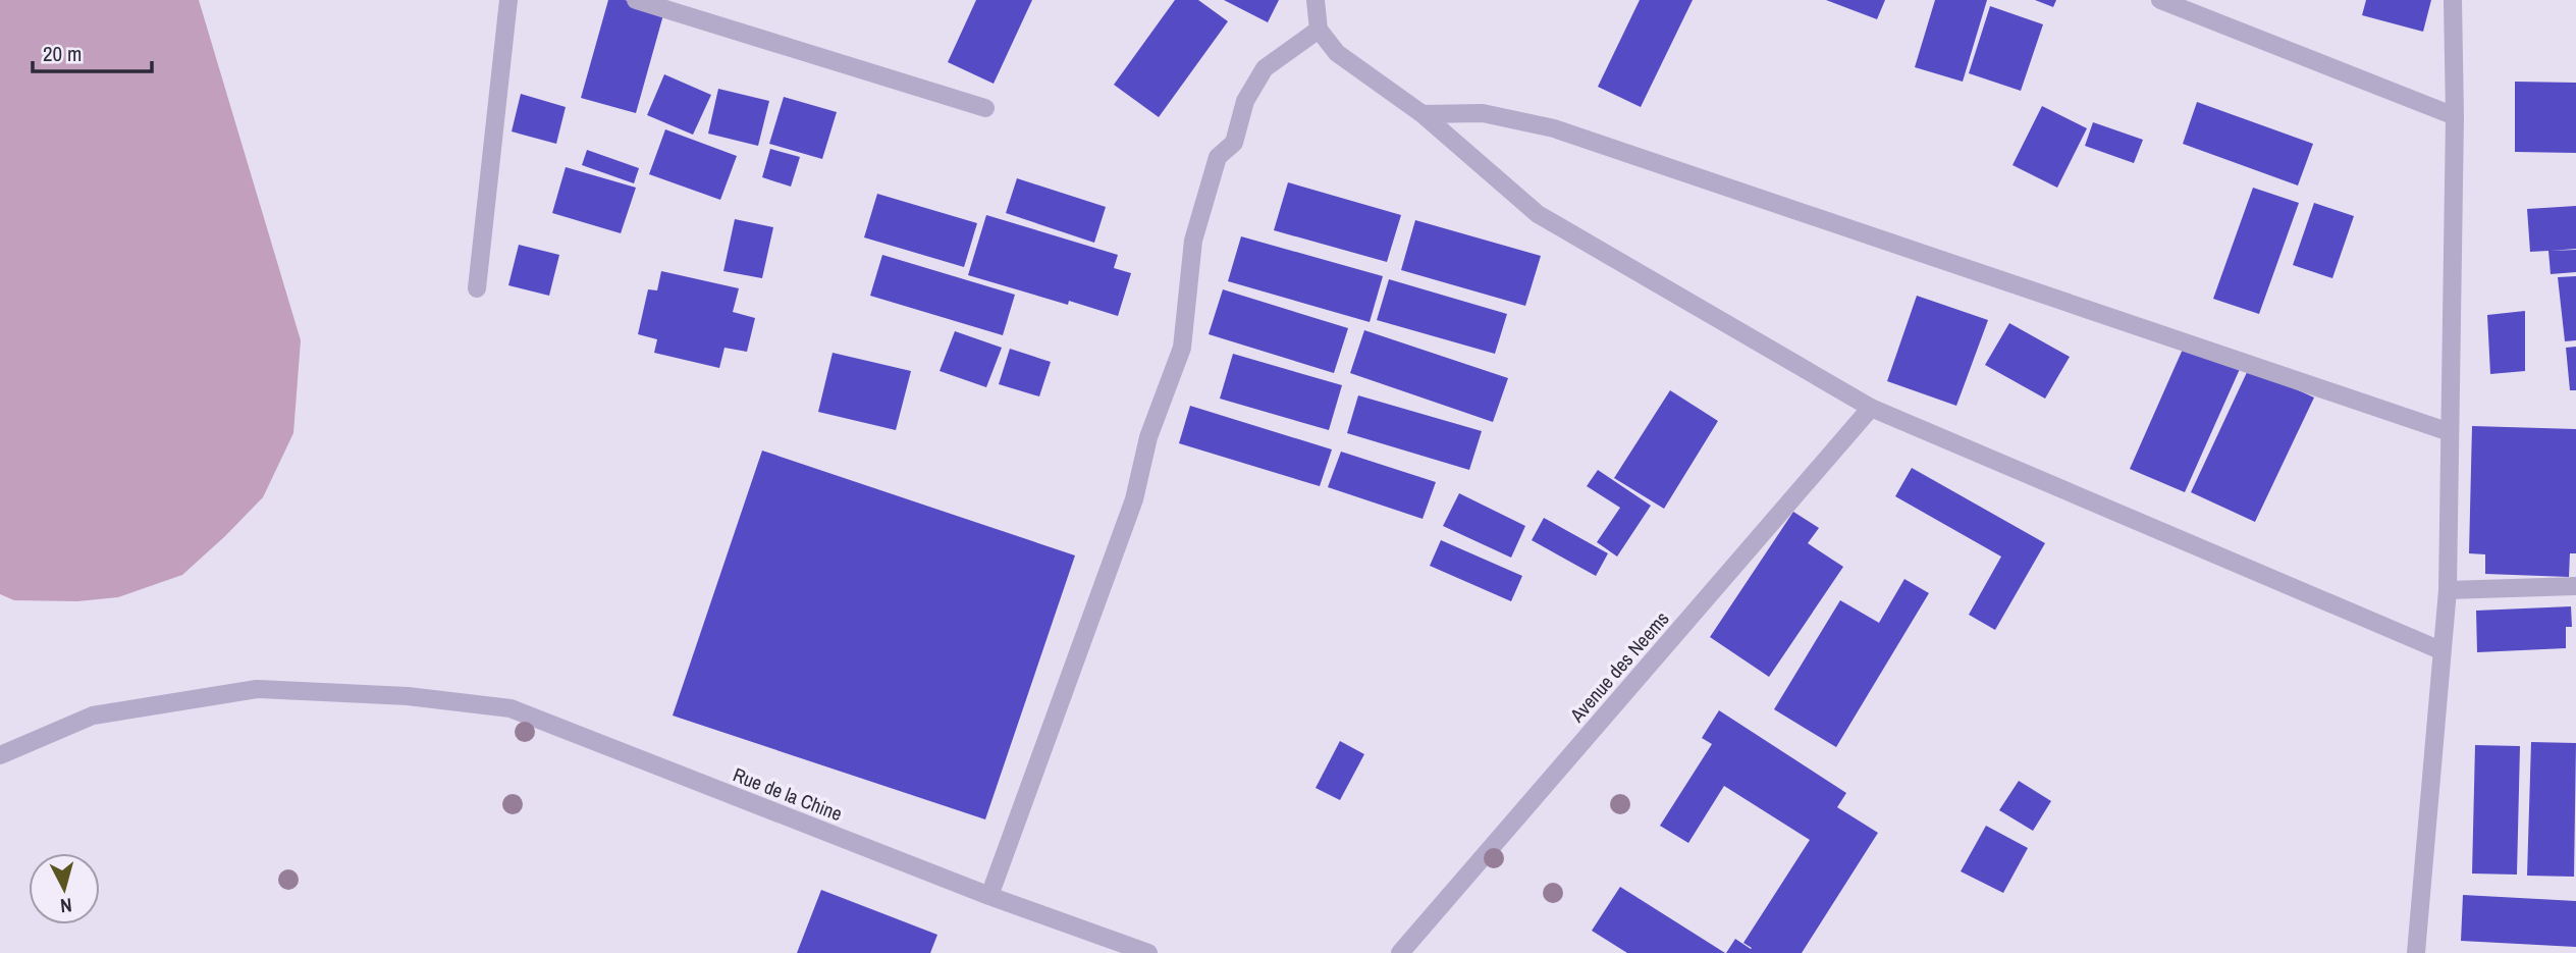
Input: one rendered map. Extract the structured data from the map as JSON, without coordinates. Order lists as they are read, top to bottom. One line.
{"streets":{"street":["Avenue des Neems","Rue de la Chine"]},"scale_bar":"20 m","north":"bottom"}
